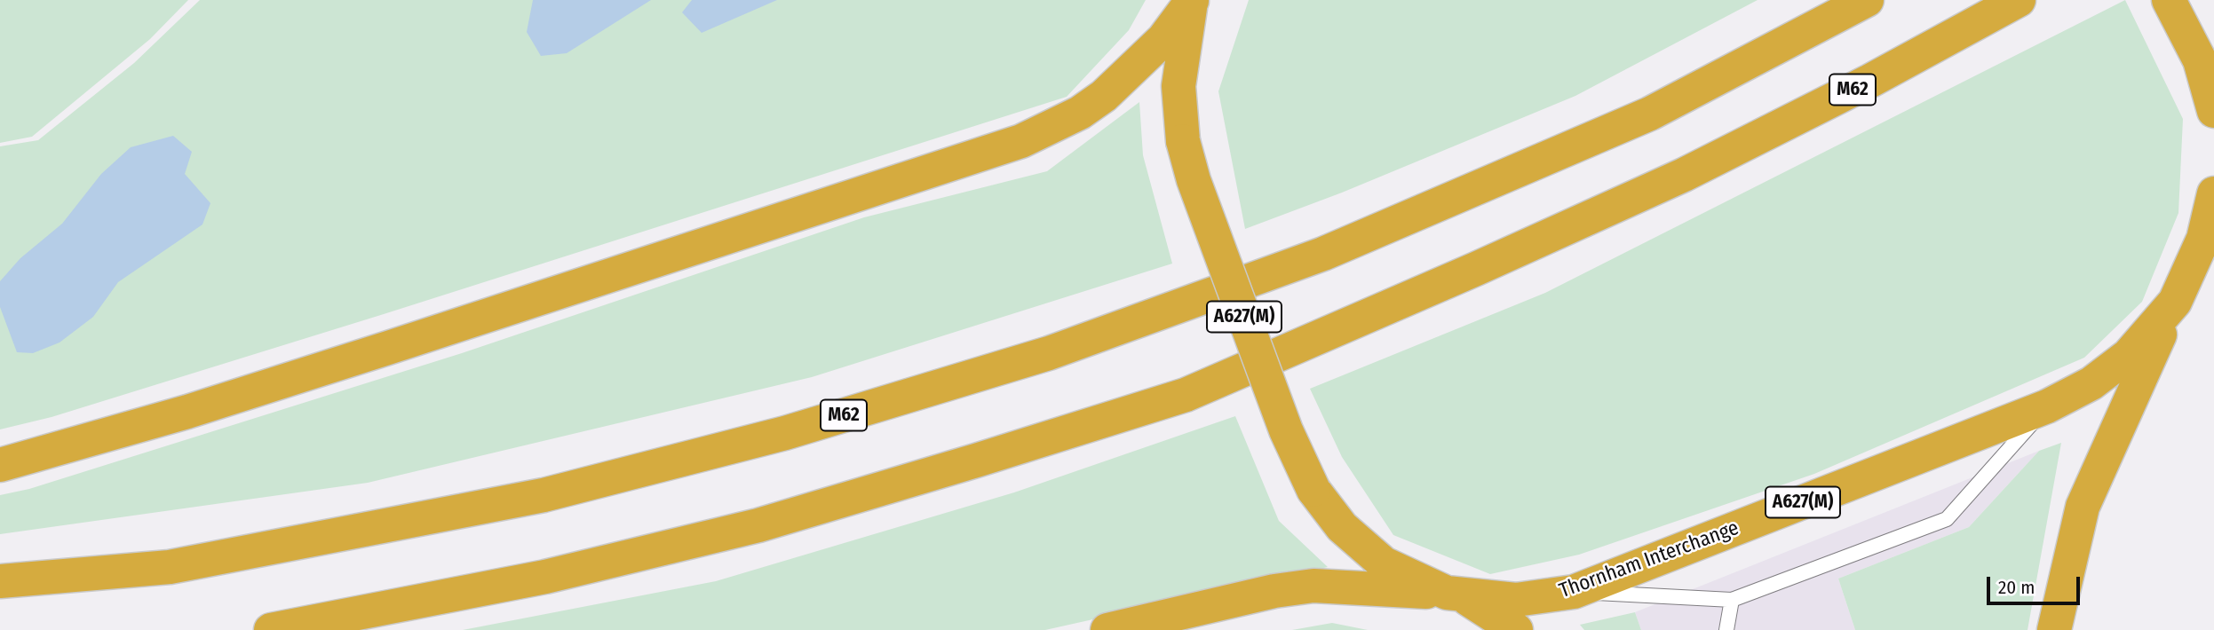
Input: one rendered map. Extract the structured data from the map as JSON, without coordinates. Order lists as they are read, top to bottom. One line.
{"streets":{"highway":["M62","A627(M)","Thornham Interchange"]},"crossings":[["A627(M)","Thornham Interchange"]],"scale_bar":"20 m"}
